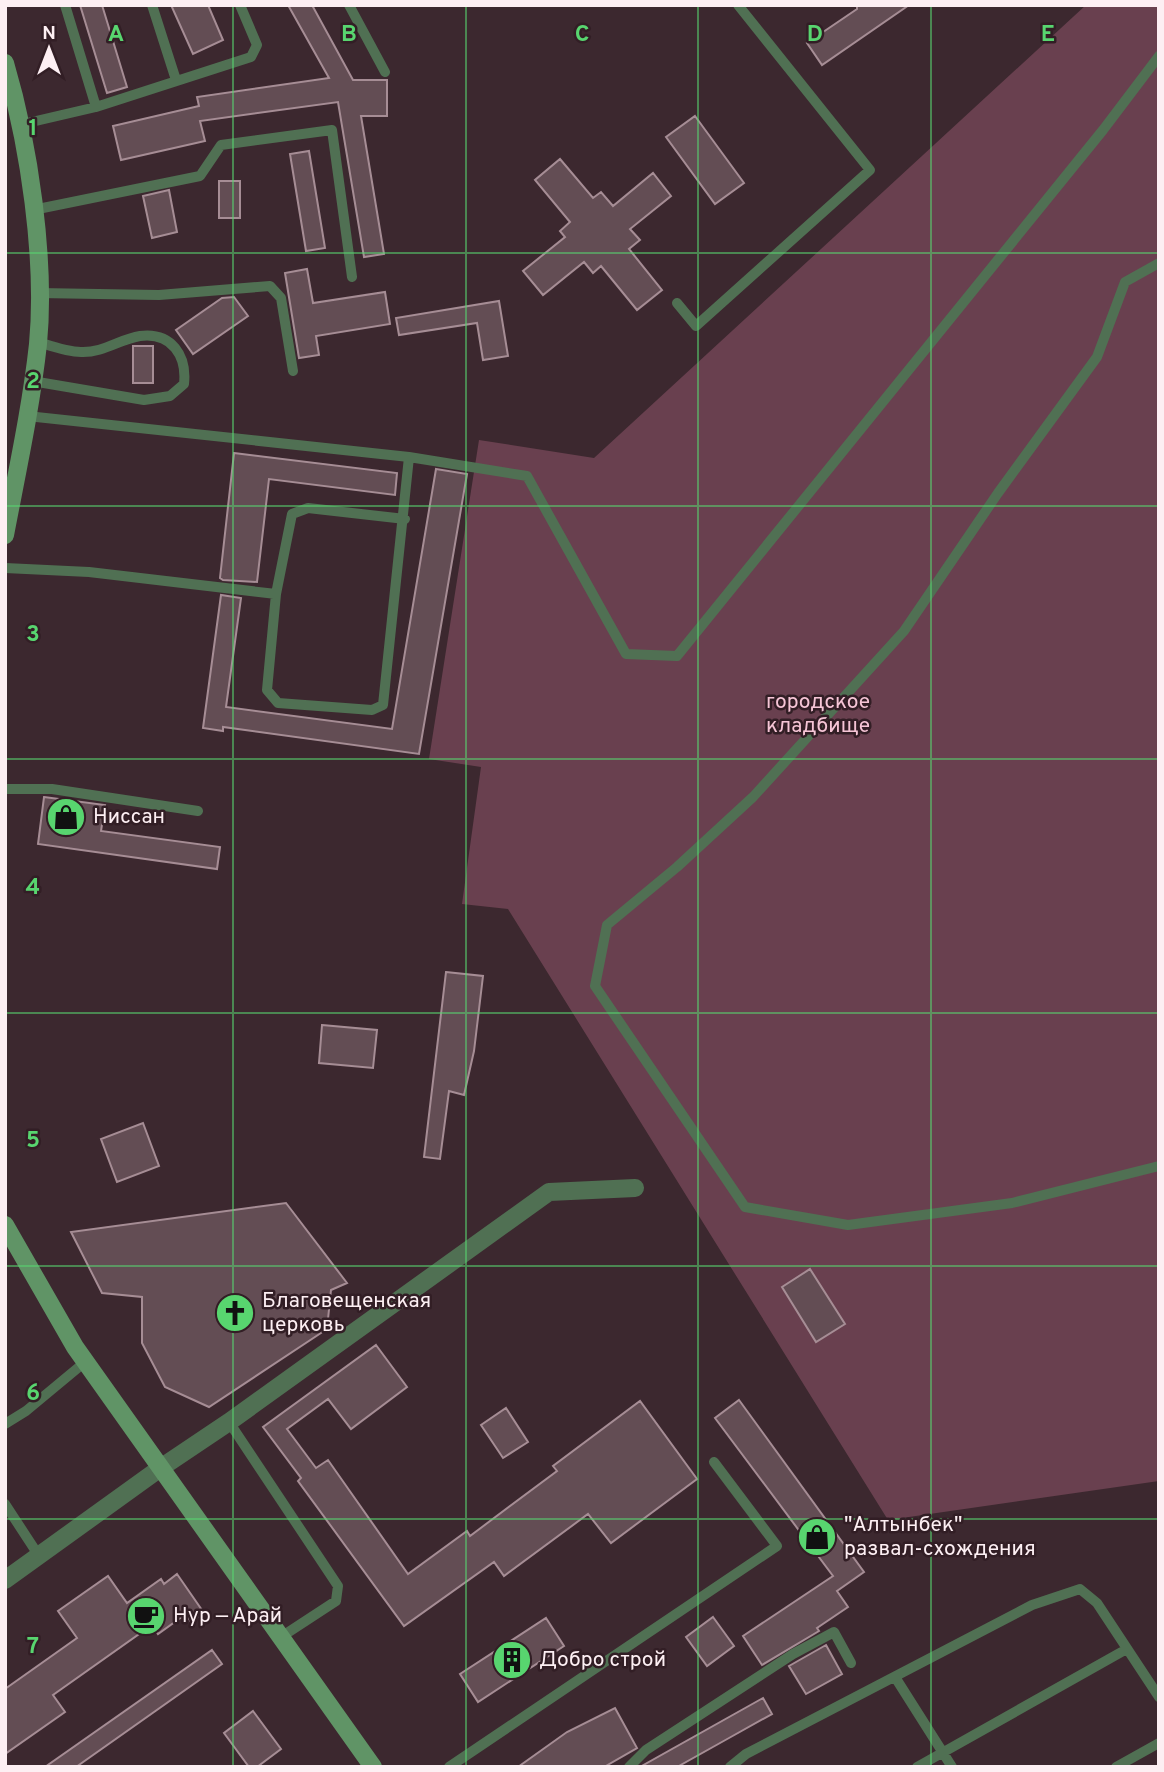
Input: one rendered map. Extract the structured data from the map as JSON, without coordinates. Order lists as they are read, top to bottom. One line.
{"parks":["городское кладбище"],"places":{"shop":["Ниссан","\"Алтынбек\" развал-схождения"],"church":["Благовещенская церковь"],"cafe":["Нур — Арай"],"building":["Добро строй"]},"north":"top","grid":{"columns":["A","B","C","D","E"],"rows":["1","2","3","4","5","6","7"]}}
